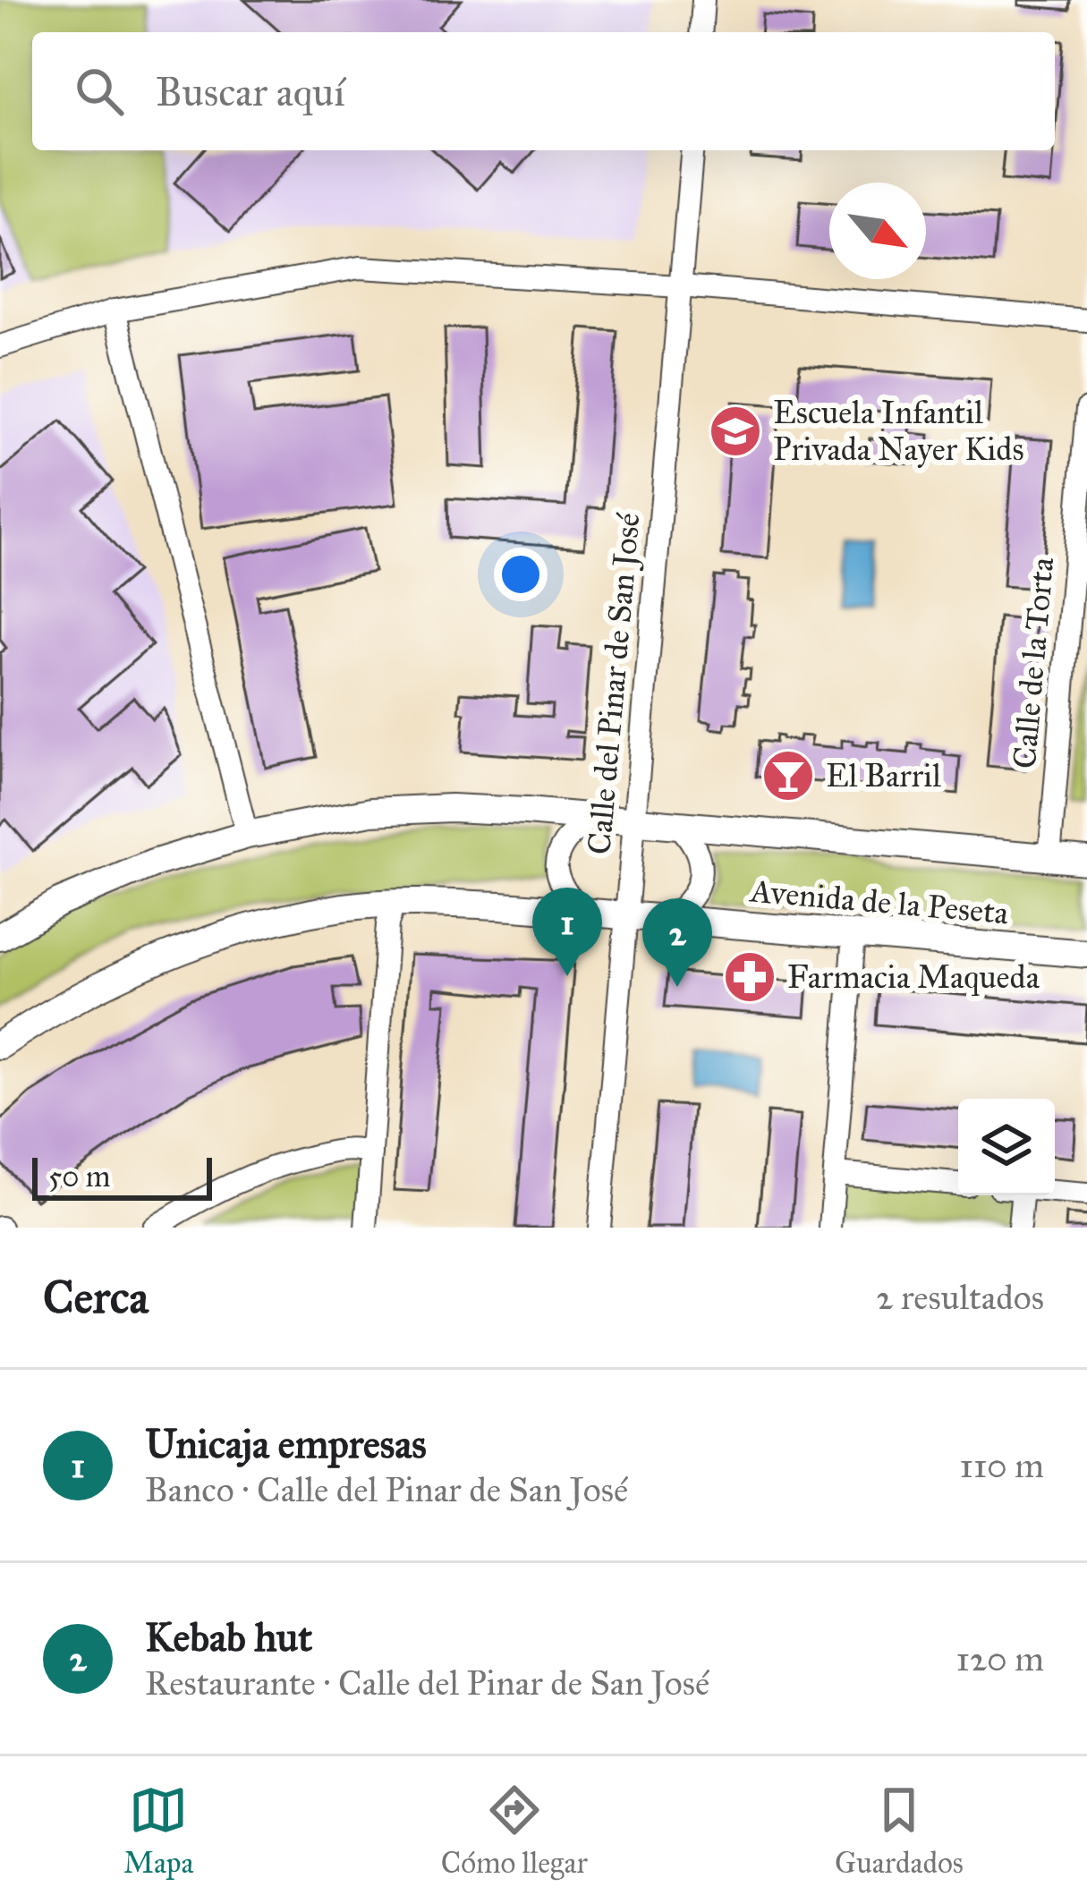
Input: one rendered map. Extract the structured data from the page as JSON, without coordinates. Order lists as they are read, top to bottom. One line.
{"streets":{"street":["Calle de la Torta","Calle del Pinar de San José","Avenida de la Peseta"]},"crossings":[["Calle de la Torta","Avenida de la Peseta"],["Calle del Pinar de San José","Avenida de la Peseta"]],"places":{"school or university":["Escuela Infantil Privada Nayer Kids"],"bar":["El Barril"],"pharmacy":["Farmacia Maqueda"]},"scale_bar":"50 m","north":"bottom right","page":{"search":"Buscar aquí","pins":["1","2"],"scale":"50 m","heading":["Cerca","2 resultados"],"list":[{"mark":"1","name":"Unicaja empresas","note":"Banco · Calle del Pinar de San José","value":"110 m"},{"mark":"2","name":"Kebab hut","note":"Restaurante · Calle del Pinar de San José","value":"120 m"}],"nav":["Mapa","Cómo llegar","Guardados"]}}
